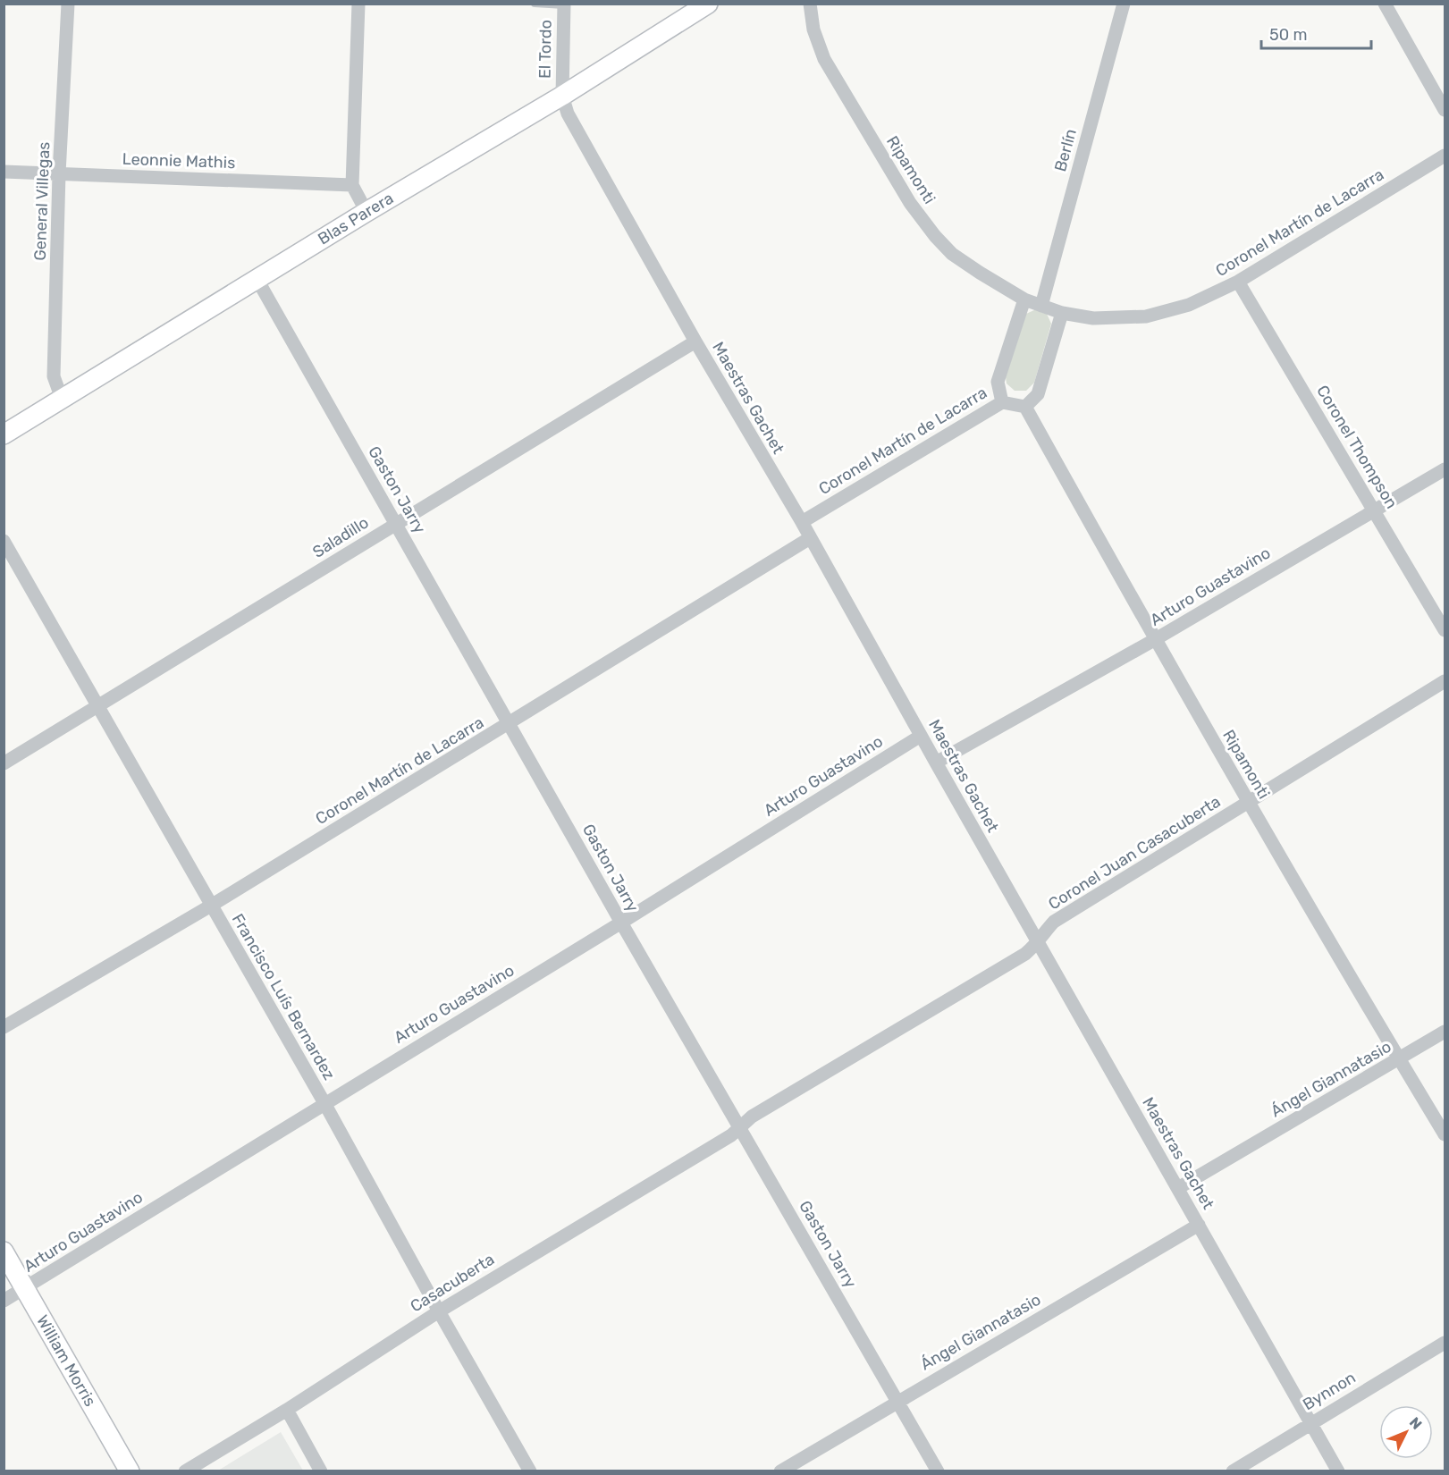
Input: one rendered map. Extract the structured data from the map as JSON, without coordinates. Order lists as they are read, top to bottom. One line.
{"streets":{"street":["El Tordo","Berlín","Leonnie Mathis","Ripamonti","General Villegas","Blas Parera","Coronel Martín de Lacarra","Maestras Gachet","Coronel Thompson","Gaston Jarry","Saladillo","Arturo Guastavino","Coronel Juan Casacuberta","Francisco Luís Bernardez","Ángel Giannatasio","Casacuberta","William Morris","Bynnon"]},"crossings":[["El Tordo","Blas Parera"],["El Tordo","Maestras Gachet"],["Berlín","Ripamonti"],["Berlín","Coronel Martín de Lacarra"],["Leonnie Mathis","General Villegas"],["Ripamonti","Coronel Martín de Lacarra"],["Ripamonti","Arturo Guastavino"],["Ripamonti","Coronel Juan Casacuberta"],["Ripamonti","Ángel Giannatasio"],["General Villegas","Blas Parera"],["Blas Parera","Maestras Gachet"],["Blas Parera","Gaston Jarry"],["Coronel Martín de Lacarra","Maestras Gachet"],["Coronel Martín de Lacarra","Coronel Thompson"],["Coronel Martín de Lacarra","Gaston Jarry"],["Coronel Martín de Lacarra","Francisco Luís Bernardez"],["Maestras Gachet","Saladillo"],["Maestras Gachet","Arturo Guastavino"],["Maestras Gachet","Coronel Juan Casacuberta"],["Maestras Gachet","Ángel Giannatasio"],["Maestras Gachet","Bynnon"],["Coronel Thompson","Arturo Guastavino"],["Gaston Jarry","Saladillo"],["Gaston Jarry","Arturo Guastavino"],["Gaston Jarry","Coronel Juan Casacuberta"],["Gaston Jarry","Ángel Giannatasio"],["Gaston Jarry","Casacuberta"],["Saladillo","Francisco Luís Bernardez"],["Arturo Guastavino","Francisco Luís Bernardez"],["Arturo Guastavino","William Morris"],["Coronel Juan Casacuberta","Casacuberta"],["Francisco Luís Bernardez","Casacuberta"]],"scale_bar":"50 m","north":"top right"}
